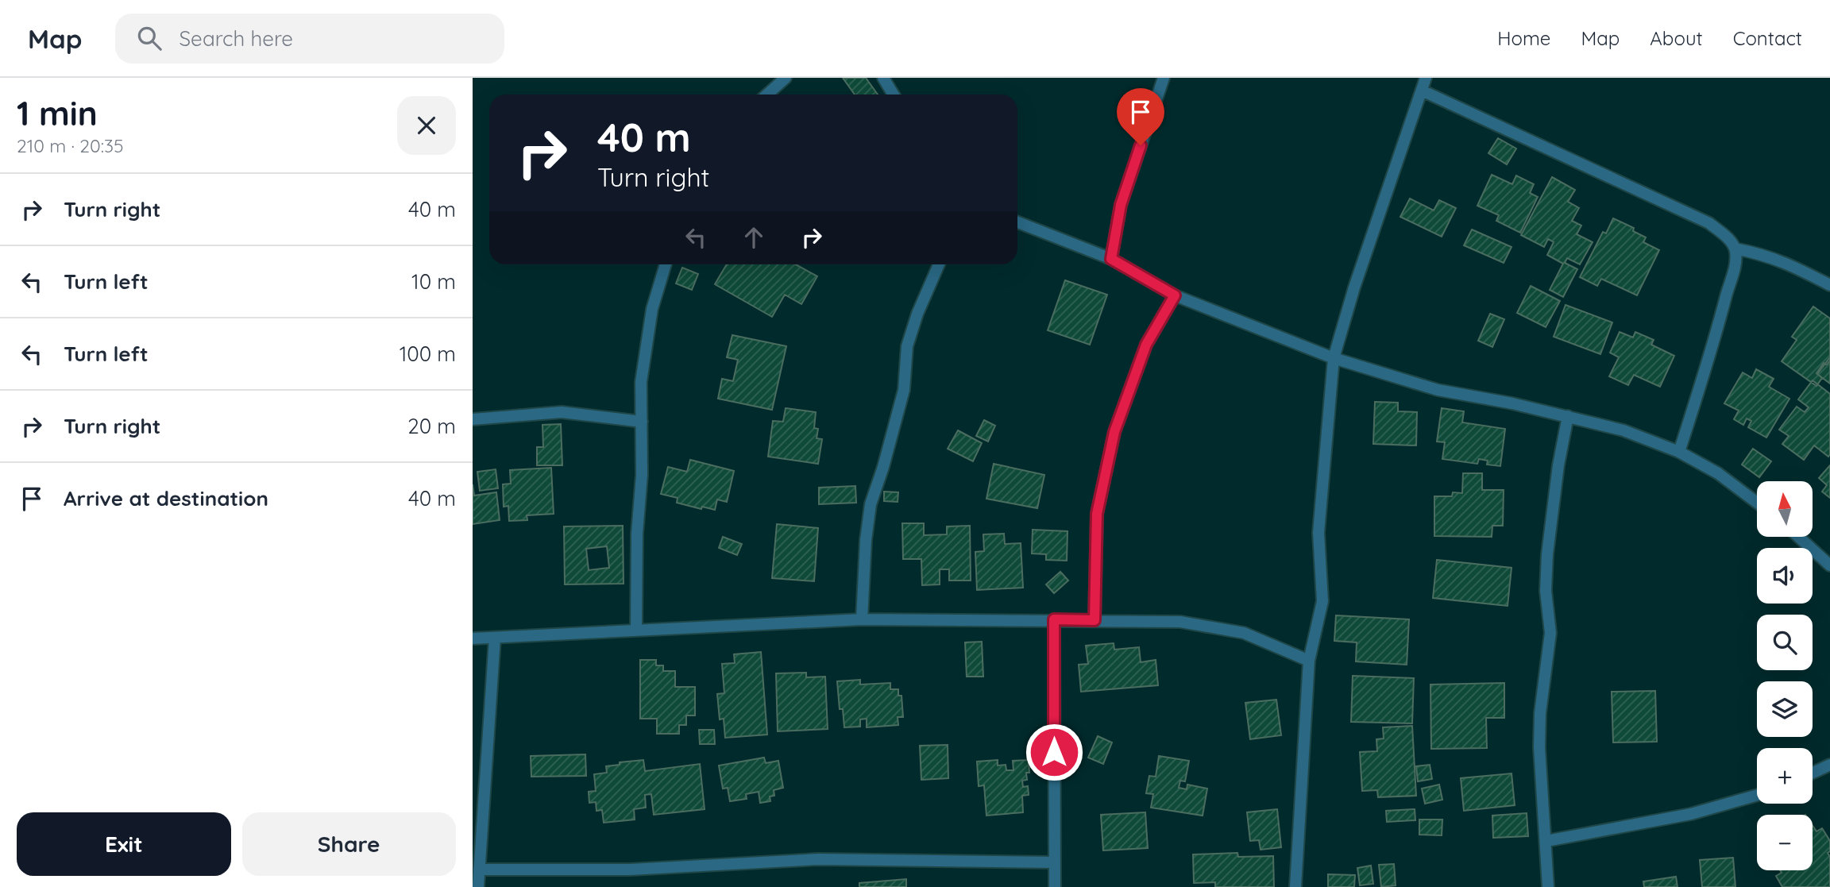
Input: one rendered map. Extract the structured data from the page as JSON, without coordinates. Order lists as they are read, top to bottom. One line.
{"north":"top","page":{"header":"Map","search":"Search here","nav":["Home","Map","About","Contact"],"heading":["1 min","210 m · 20:35"],"turn":["40 m","Turn right"],"list":[{"name":"Turn right","value":"40 m"},{"name":"Turn left","value":"10 m"},{"name":"Turn left","value":"100 m"},{"name":"Turn right","value":"20 m"},{"name":"Arrive at destination","value":"40 m"}],"map_buttons":["+","−"],"buttons":["Exit","Share"]}}
